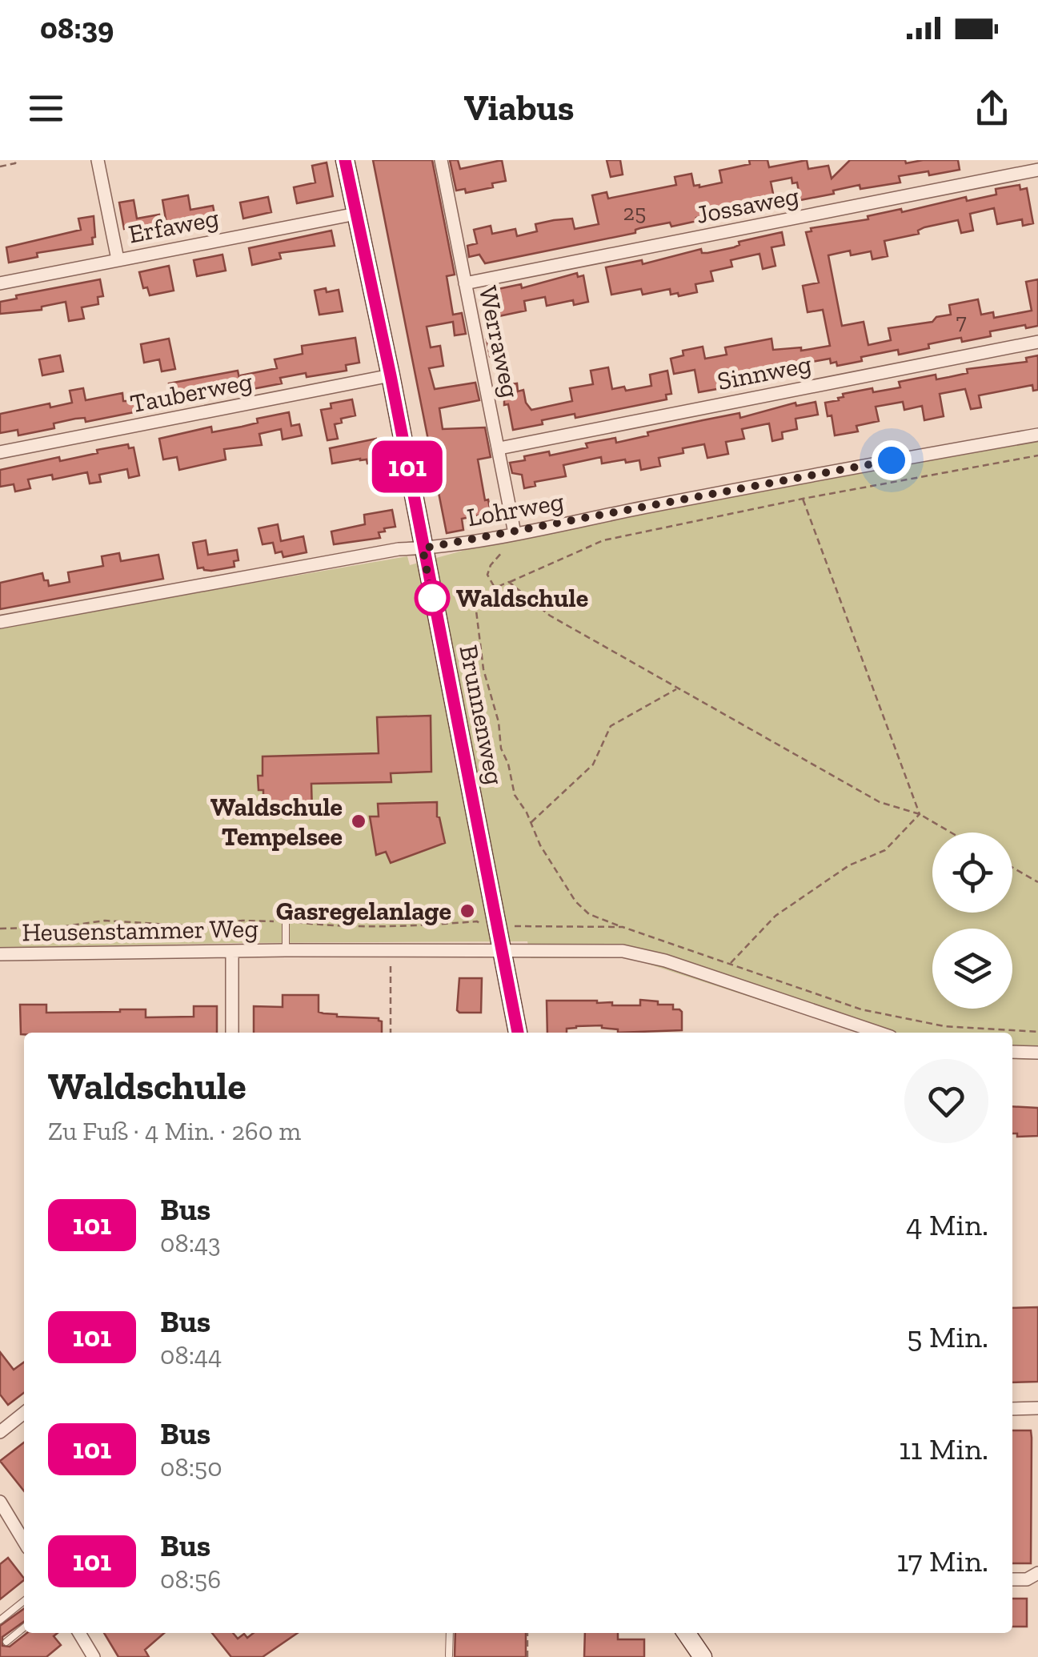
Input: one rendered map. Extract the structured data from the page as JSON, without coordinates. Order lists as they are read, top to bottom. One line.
{"streets":{"street":["Jossaweg","Erfaweg","Werraweg","Sinnweg","Tauberweg","Lohrweg","Brunnenweg","Heusenstammer Weg"]},"crossings":[["Jossaweg","Werraweg"],["Erfaweg","Brunnenweg"],["Werraweg","Sinnweg"],["Werraweg","Lohrweg"],["Tauberweg","Brunnenweg"],["Lohrweg","Brunnenweg"],["Brunnenweg","Heusenstammer Weg"]],"places":["Waldschule","Waldschule Tempelsee","Gasregelanlage"],"lines":["bus line 101"],"house_numbers":["25","7"],"page":{"status":"08:39","header":"Viabus","on_map":"101","heading":["Waldschule","Zu Fuß · 4 Min. · 260 m"],"list":[{"mark":"101","name":"Bus","note":"08:43","value":"4 Min."},{"mark":"101","name":"Bus","note":"08:44","value":"5 Min."},{"mark":"101","name":"Bus","note":"08:50","value":"11 Min."},{"mark":"101","name":"Bus","note":"08:56","value":"17 Min."}]}}
